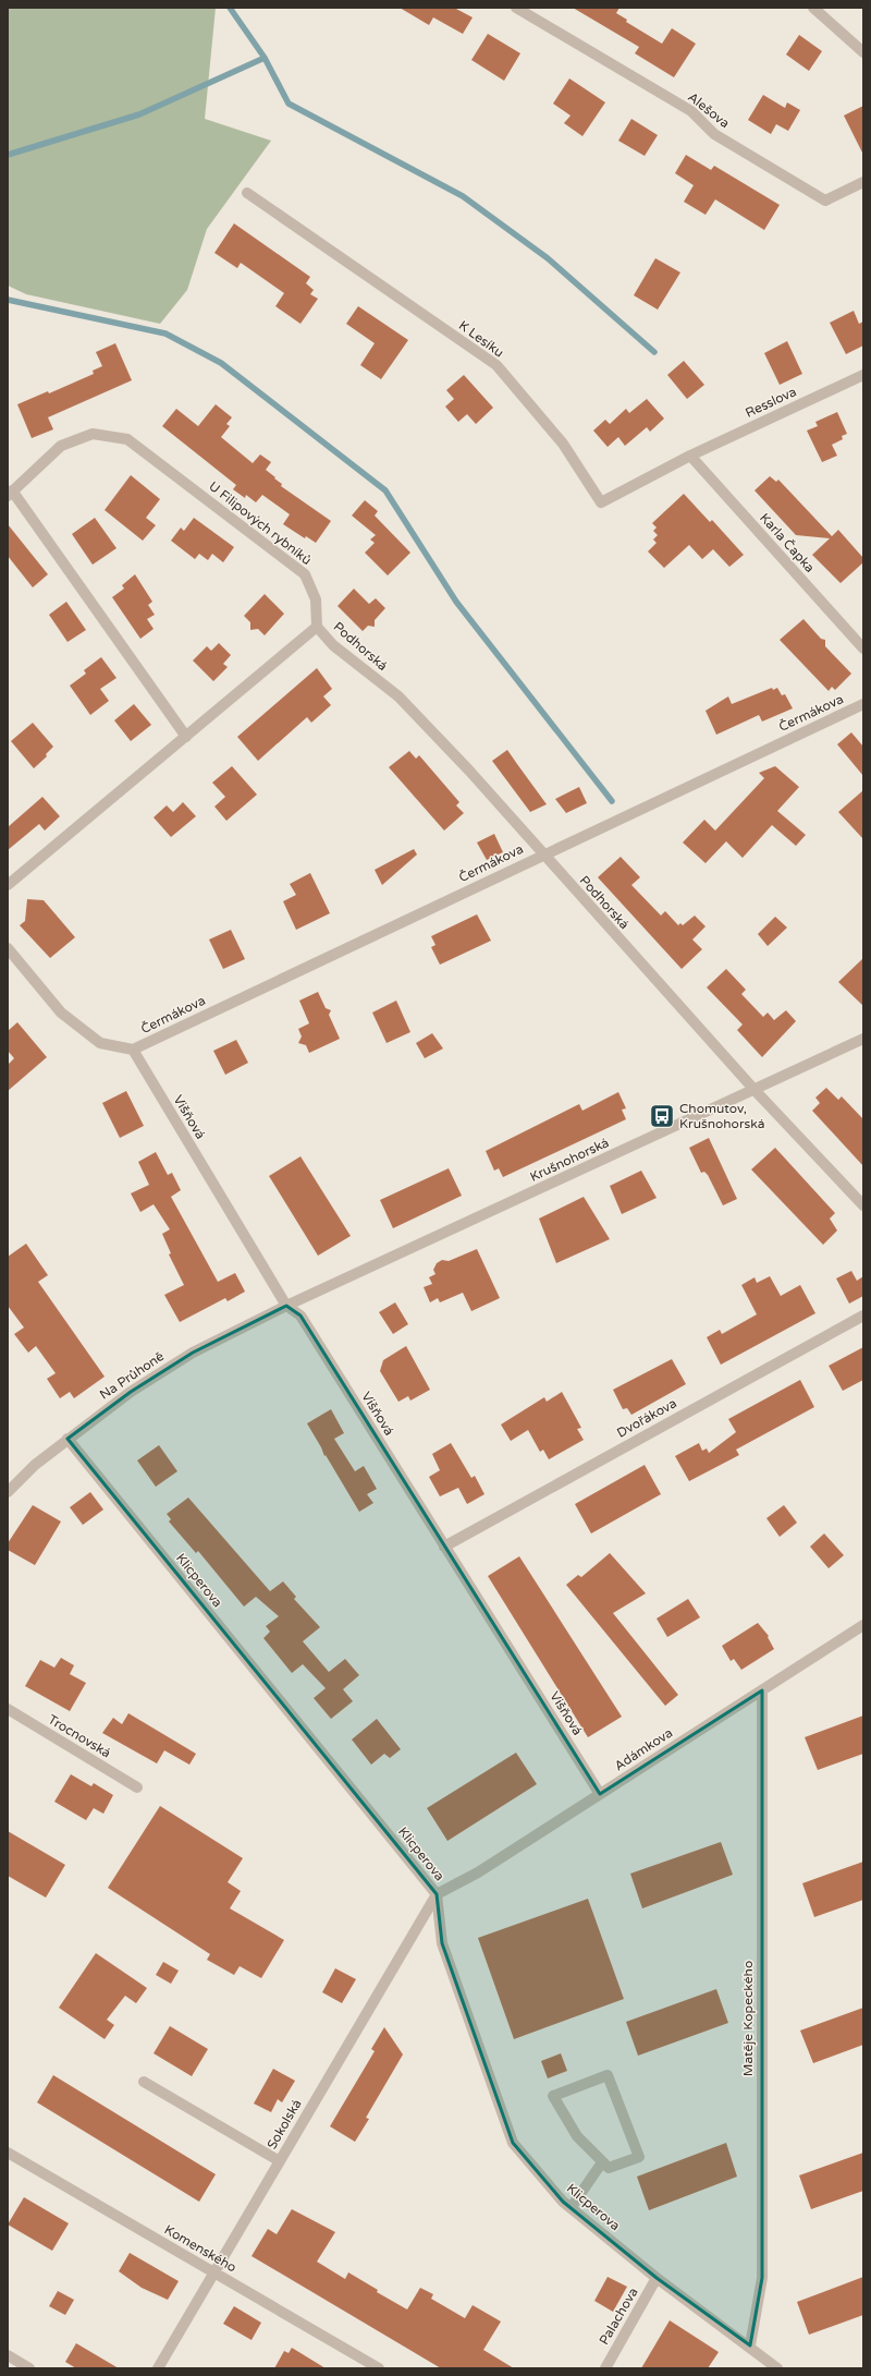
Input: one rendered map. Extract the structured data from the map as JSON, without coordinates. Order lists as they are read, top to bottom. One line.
{"streets":{"street":["Alešova","K Lesíku","Resslova","U Filipových rybníků","Karla Čapka","Podhorská","Čermákova","Višňová","Krušnohorská","Na Průhoně","Dvořákova","Klicperova","Trocnovská","Adámkova","Matěje Kopeckého","Sokolská","Komenského","Palachova"]},"crossings":[["K Lesíku","Resslova"],["K Lesíku","Karla Čapka"],["Resslova","Karla Čapka"],["U Filipových rybníků","Podhorská"],["Podhorská","Čermákova"],["Podhorská","Krušnohorská"],["Čermákova","Višňová"],["Višňová","Krušnohorská"],["Višňová","Na Průhoně"],["Višňová","Dvořákova"],["Višňová","Adámkova"],["Krušnohorská","Na Průhoně"],["Na Průhoně","Klicperova"],["Klicperova","Adámkova"],["Klicperova","Matěje Kopeckého"],["Klicperova","Sokolská"],["Klicperova","Palachova"],["Adámkova","Matěje Kopeckého"],["Adámkova","Sokolská"],["Sokolská","Komenského"]],"places":{"bus stop":["Chomutov, Krušnohorská"]}}
